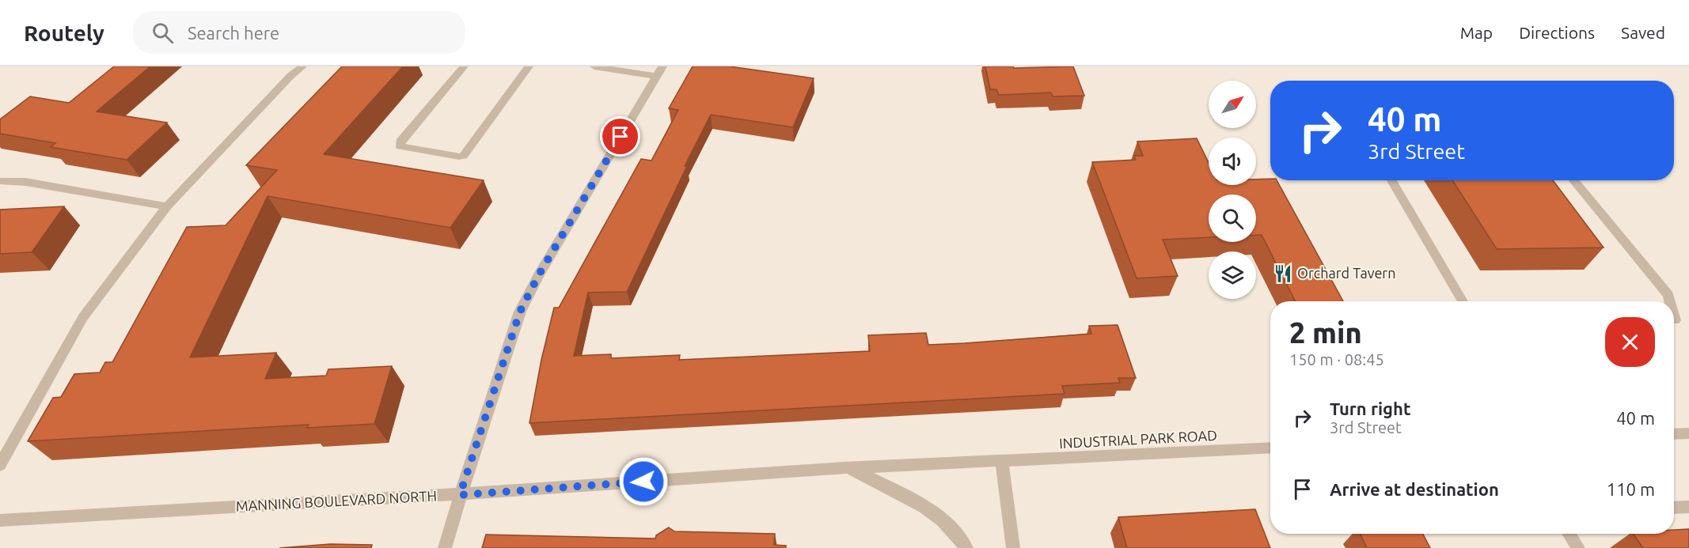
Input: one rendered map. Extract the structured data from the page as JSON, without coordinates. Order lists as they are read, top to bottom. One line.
{"streets":{"street":["INDUSTRIAL PARK ROAD","MANNING BOULEVARD NORTH"]},"crossings":[["INDUSTRIAL PARK ROAD","MANNING BOULEVARD NORTH"]],"places":{"restaurant":["Orchard Tavern"]},"north":"top right","page":{"header":"Routely","search":"Search here","nav":["Map","Directions","Saved"],"turn":["40 m","3rd Street"],"heading":["2 min","150 m · 08:45"],"list":[{"name":"Turn right","note":"3rd Street","value":"40 m"},{"name":"Arrive at destination","value":"110 m"}]}}
